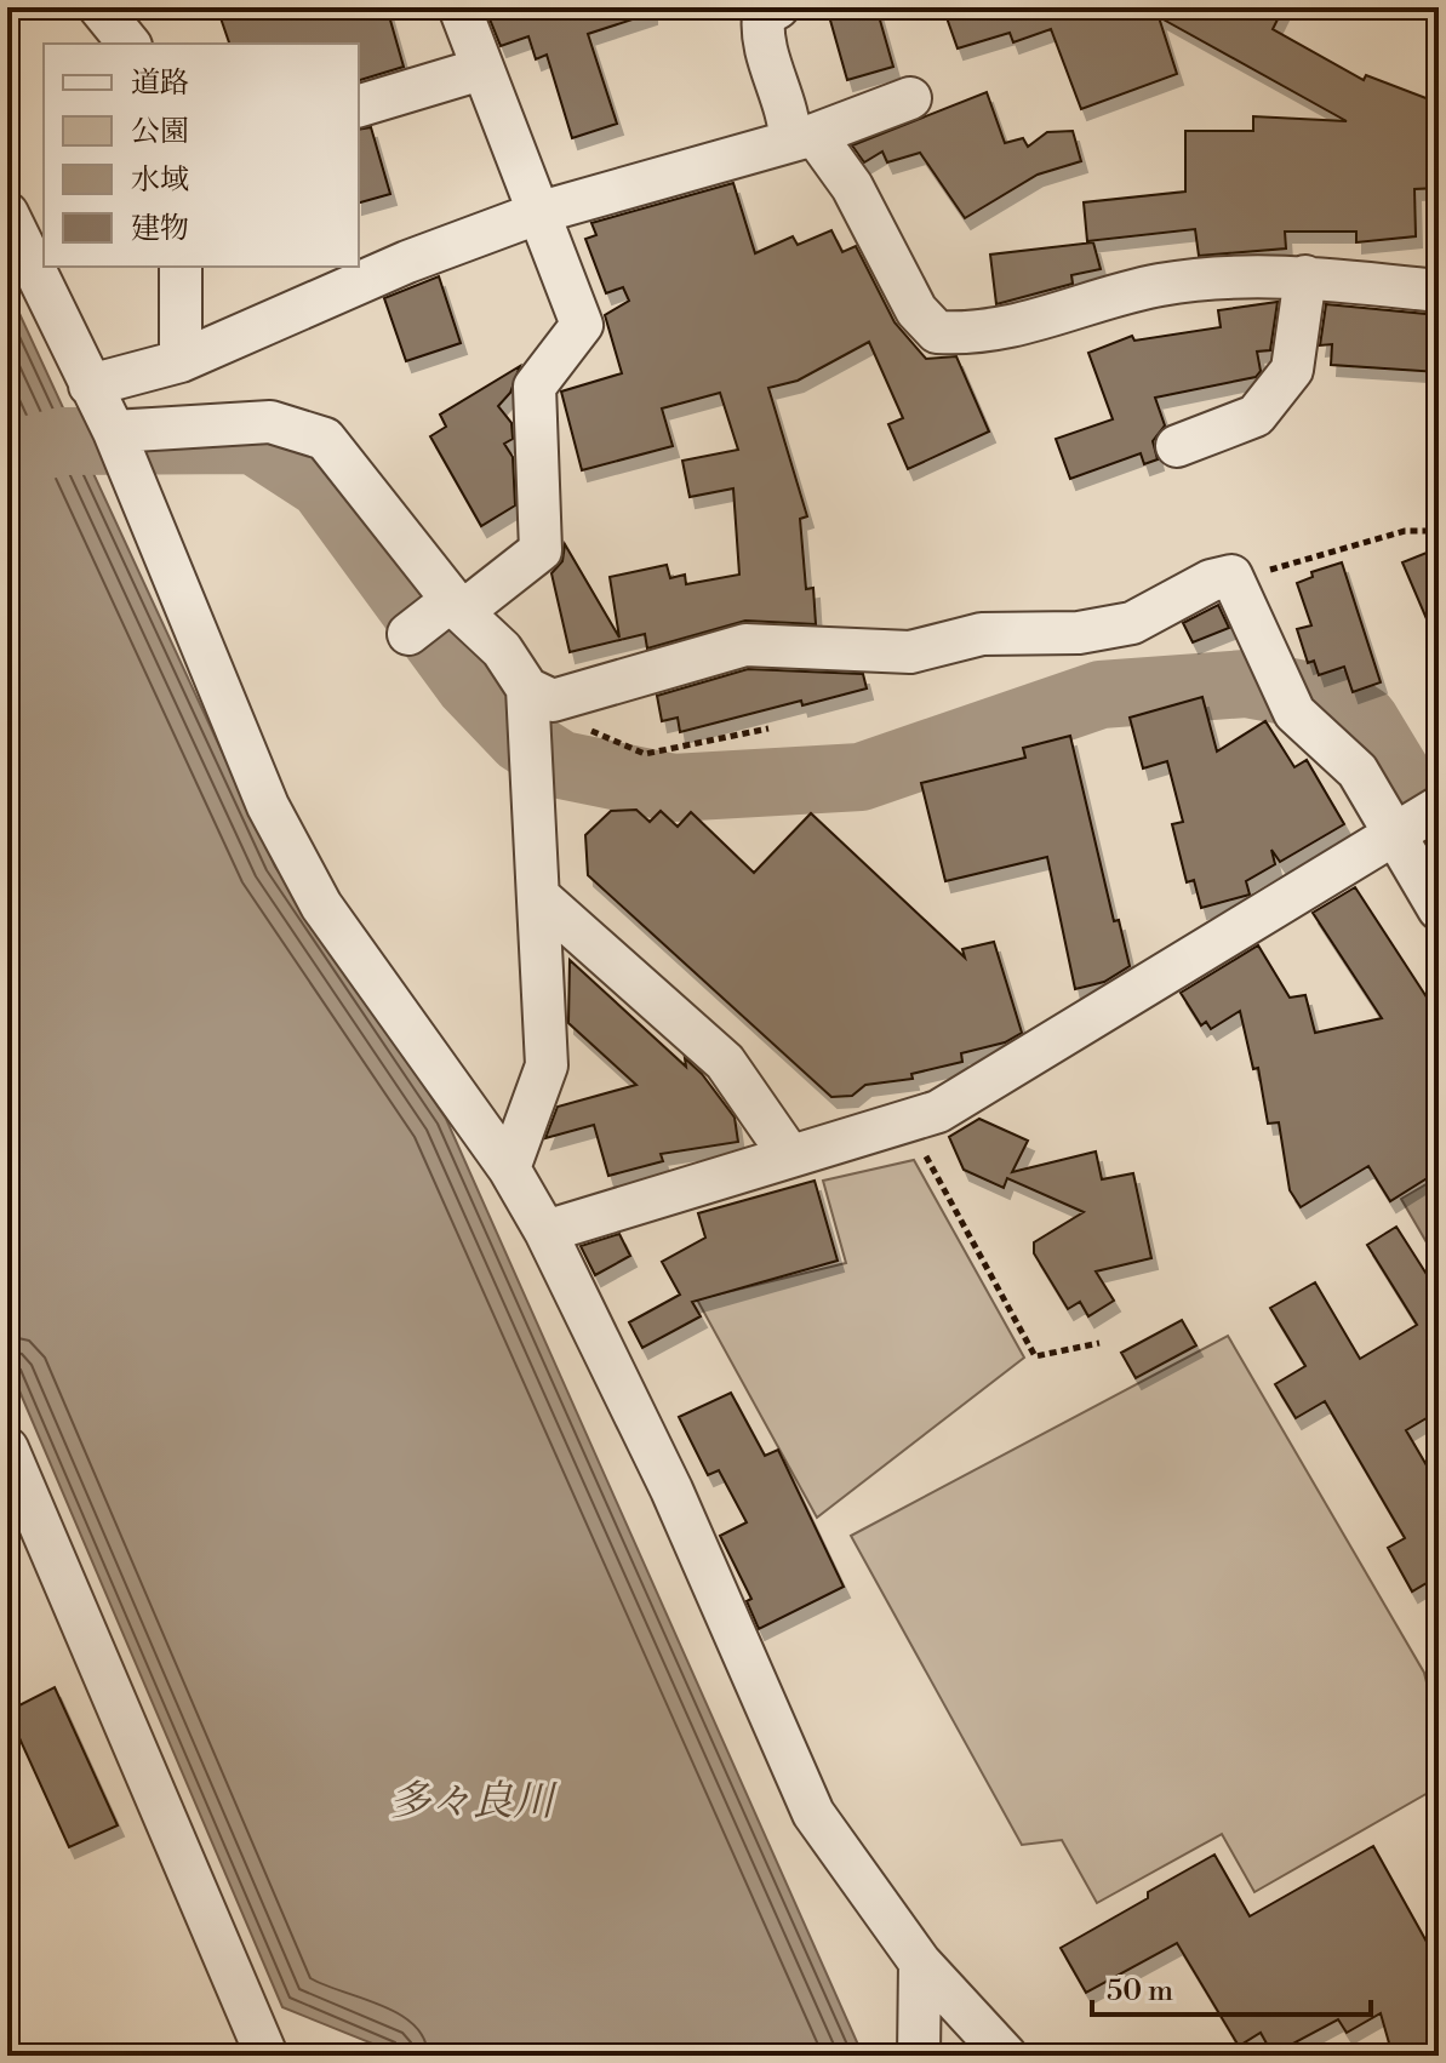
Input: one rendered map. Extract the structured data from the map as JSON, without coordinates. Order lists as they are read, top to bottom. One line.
{"water":["多々良川"],"legend":["道路","公園","水域","建物"],"scale_bar":"50 m"}
